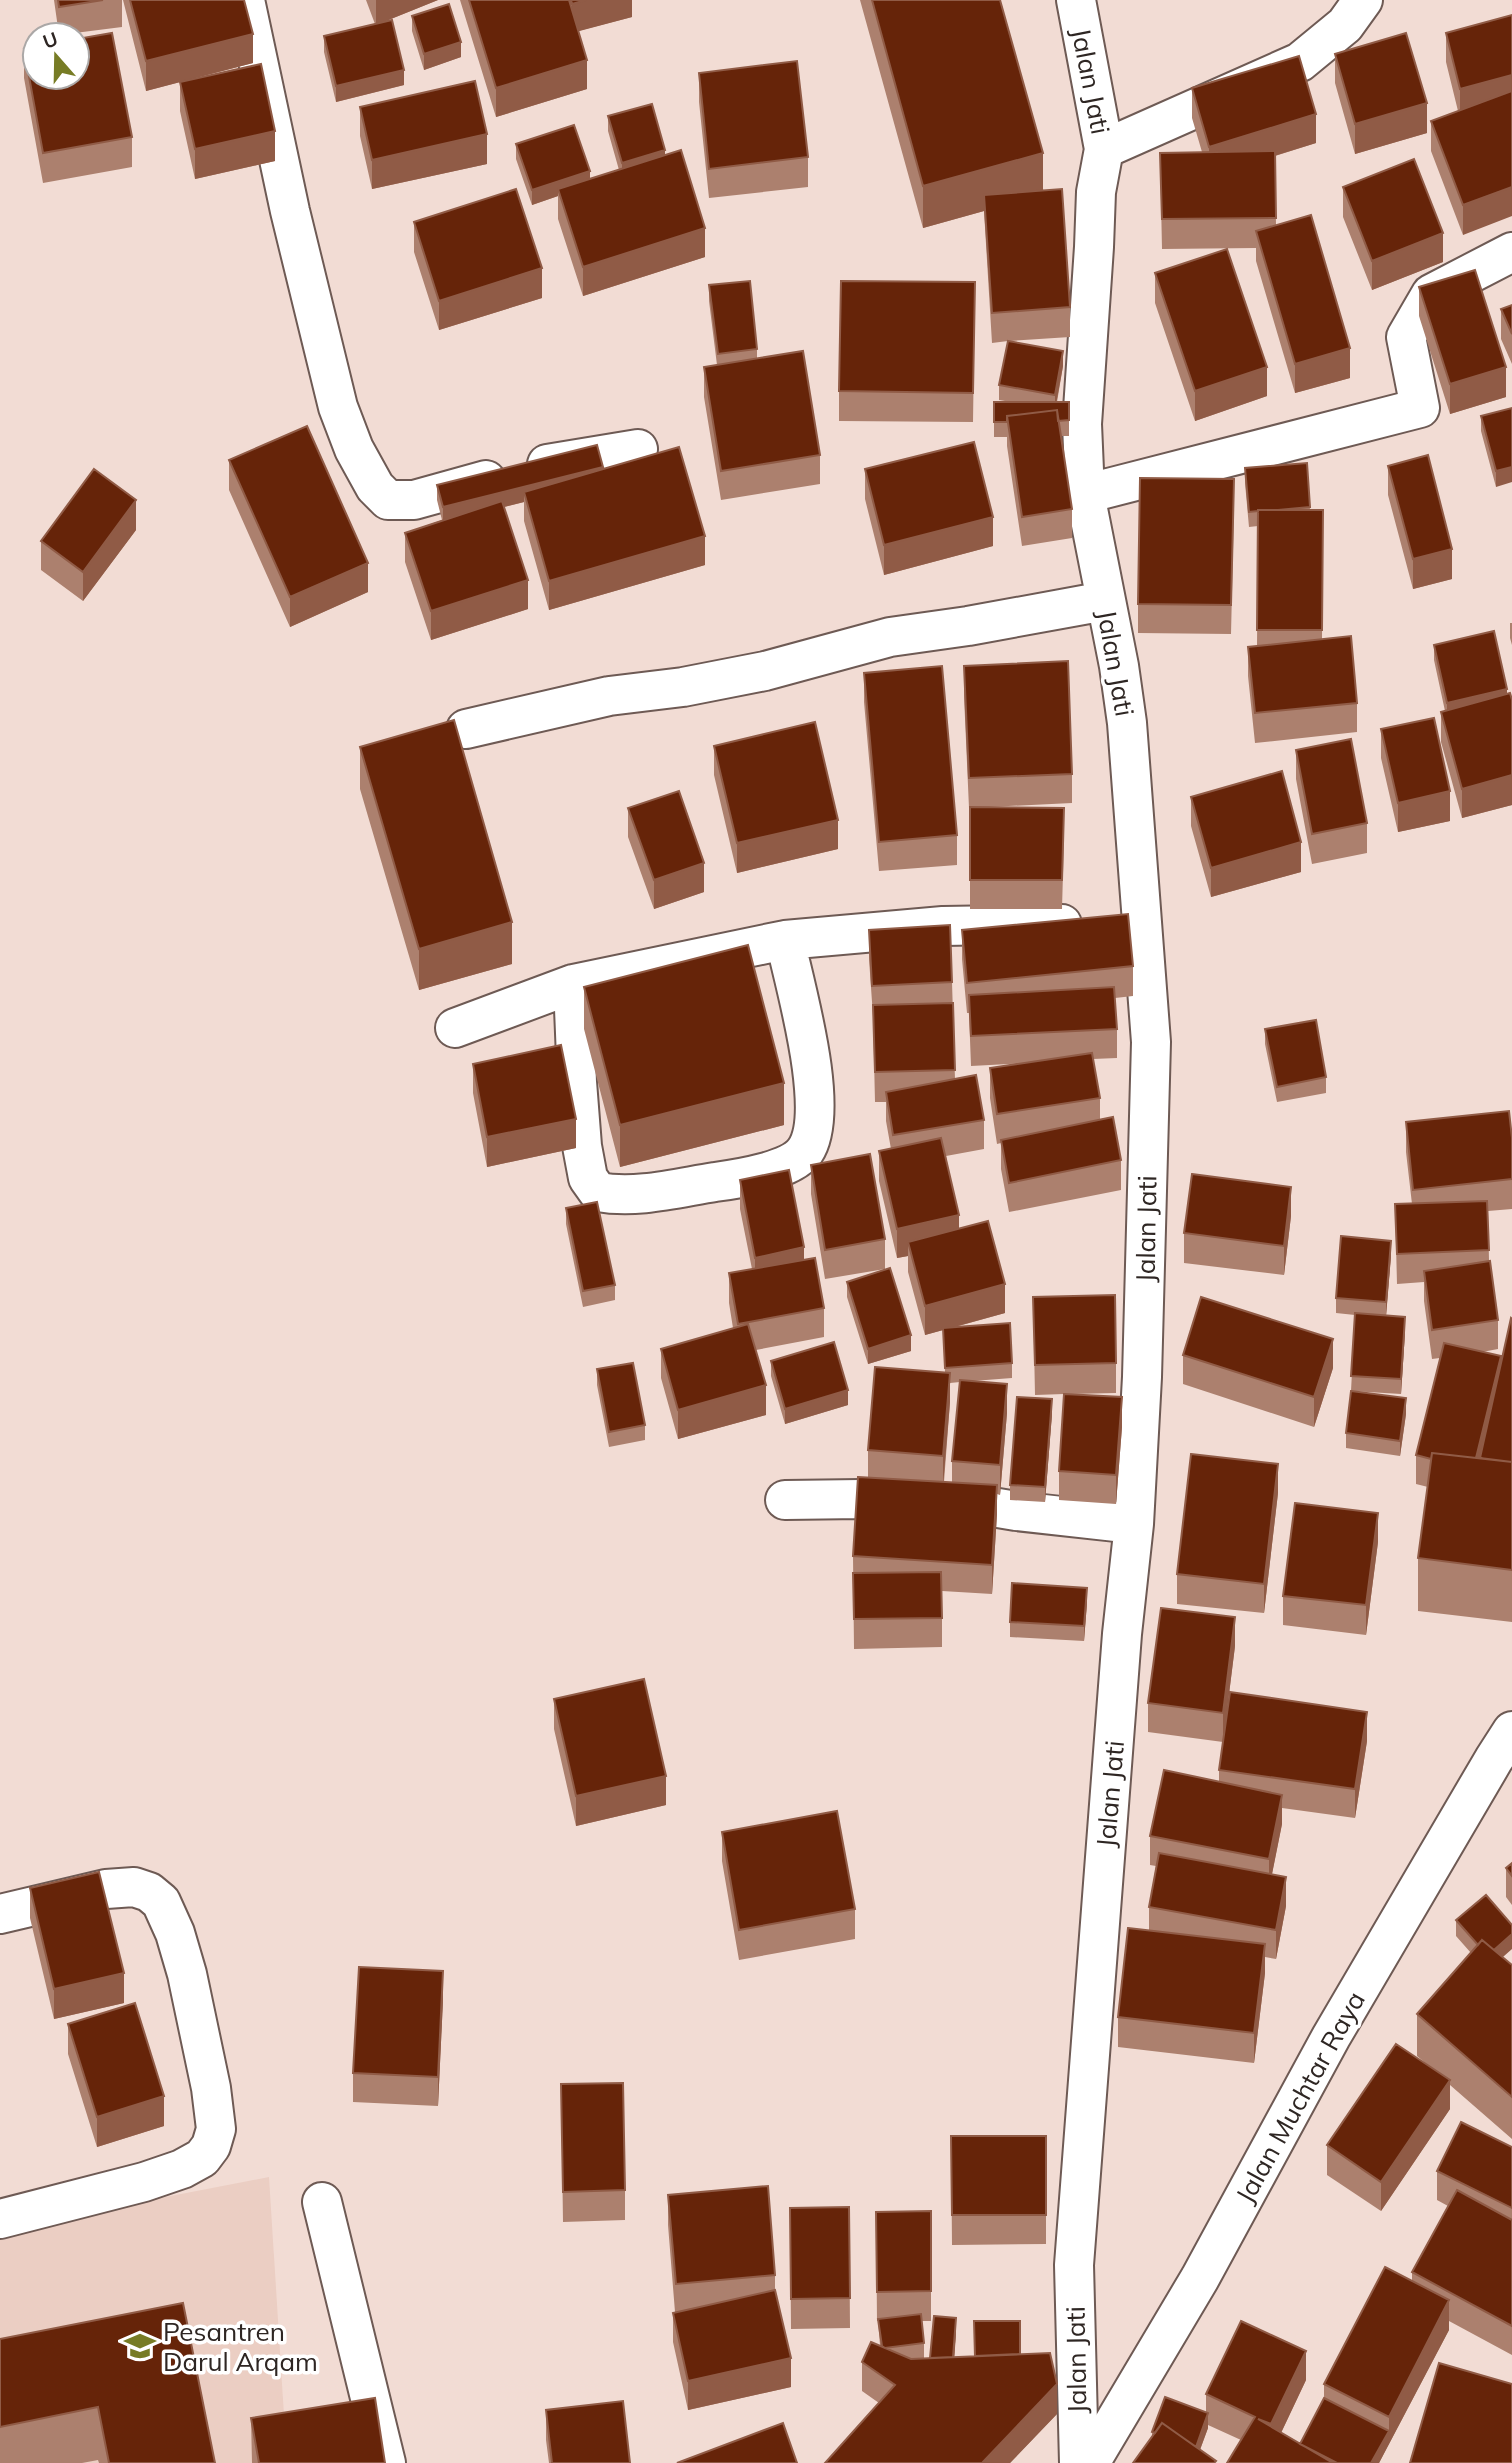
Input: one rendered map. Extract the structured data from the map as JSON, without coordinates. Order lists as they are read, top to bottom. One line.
{"streets":{"main road":["Jalan Jati","Jalan Muchtar Raya"]},"places":{"school or university":["Pesantren Darul Arqam"]},"north":"top"}
